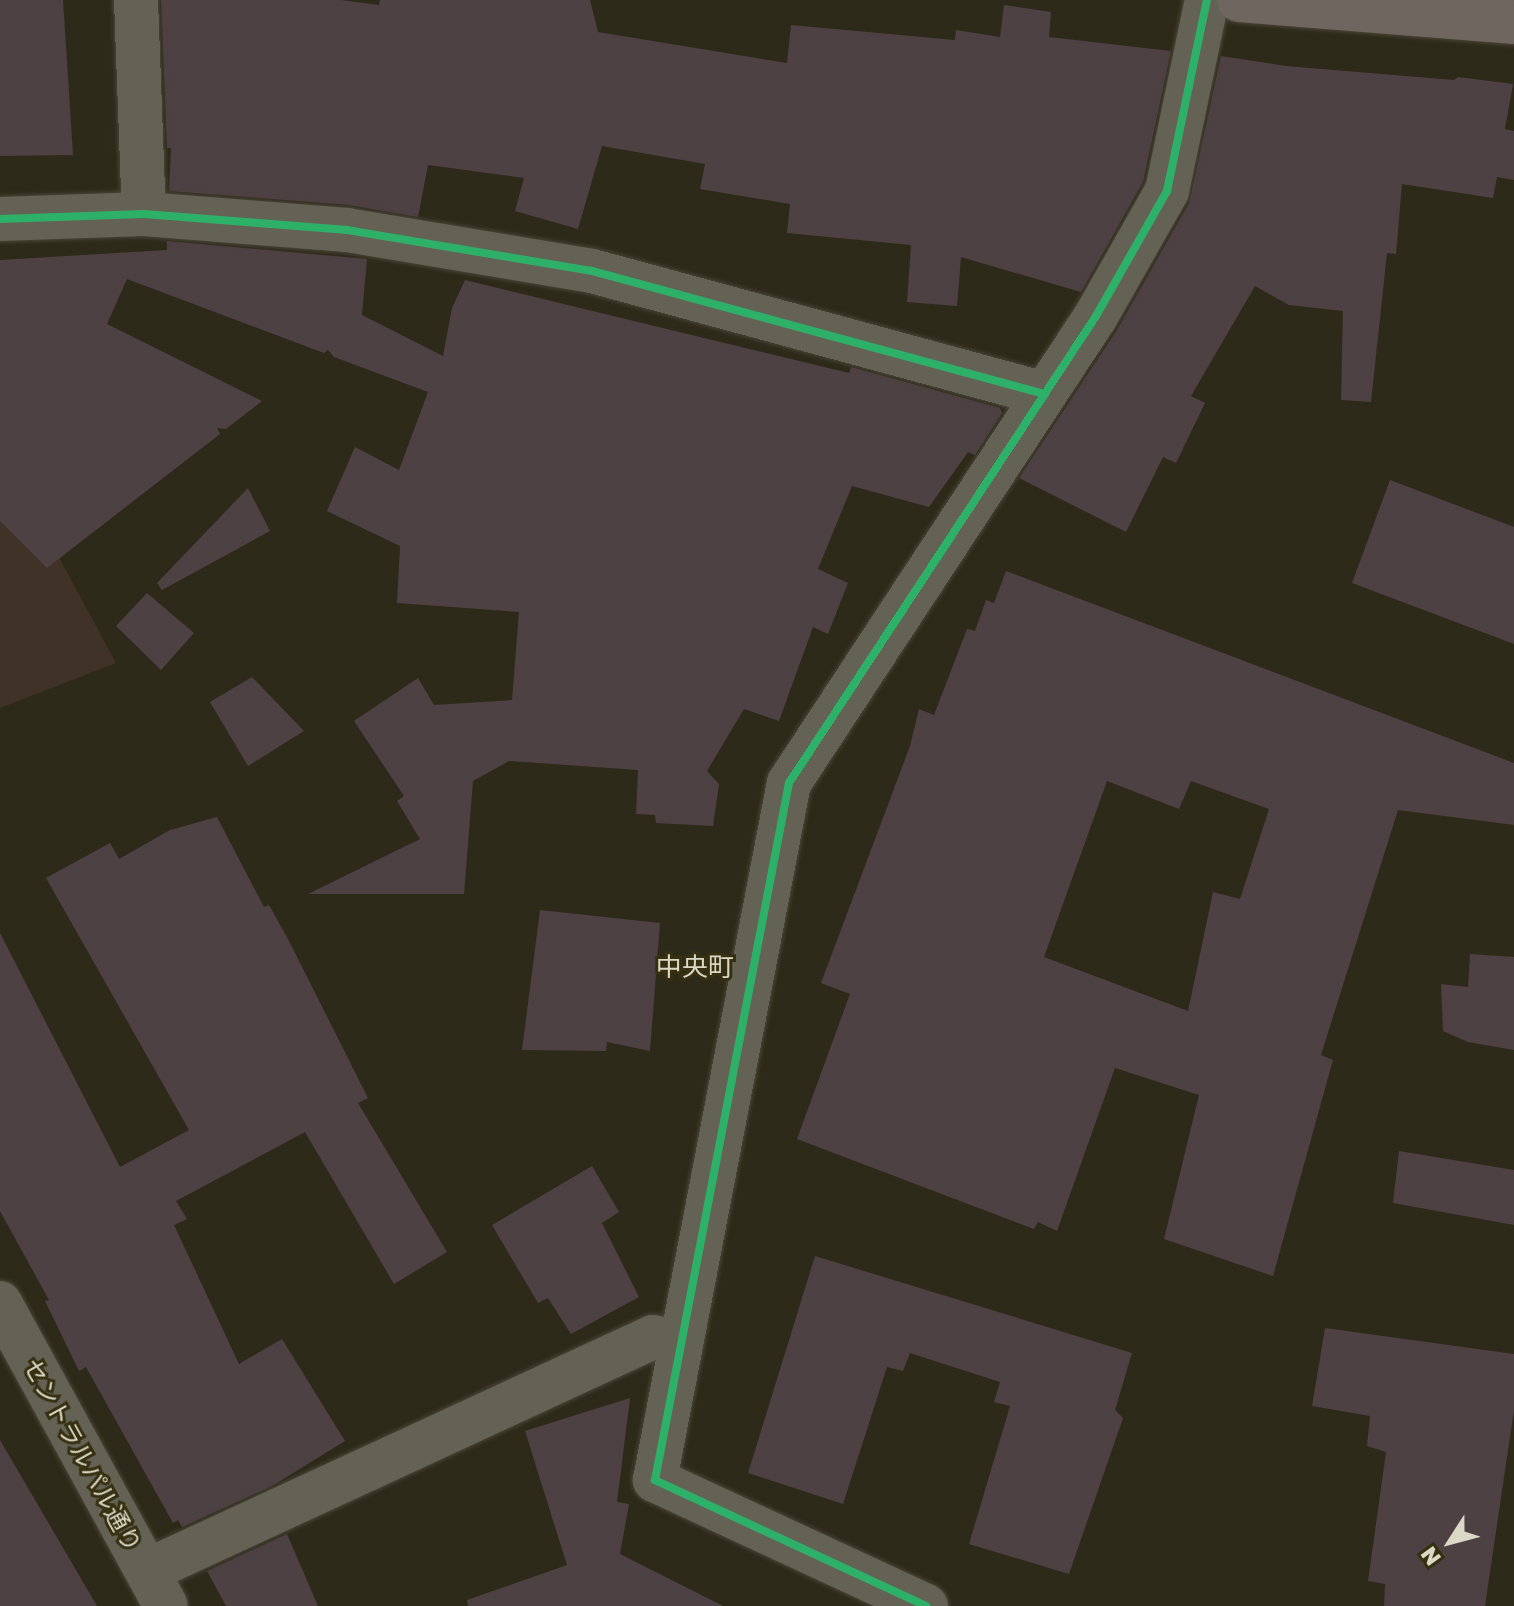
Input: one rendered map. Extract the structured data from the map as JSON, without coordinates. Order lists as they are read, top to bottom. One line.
{"streets":{"street":["セントラルパル通り"]},"districts":["中央町"],"north":"bottom left"}
